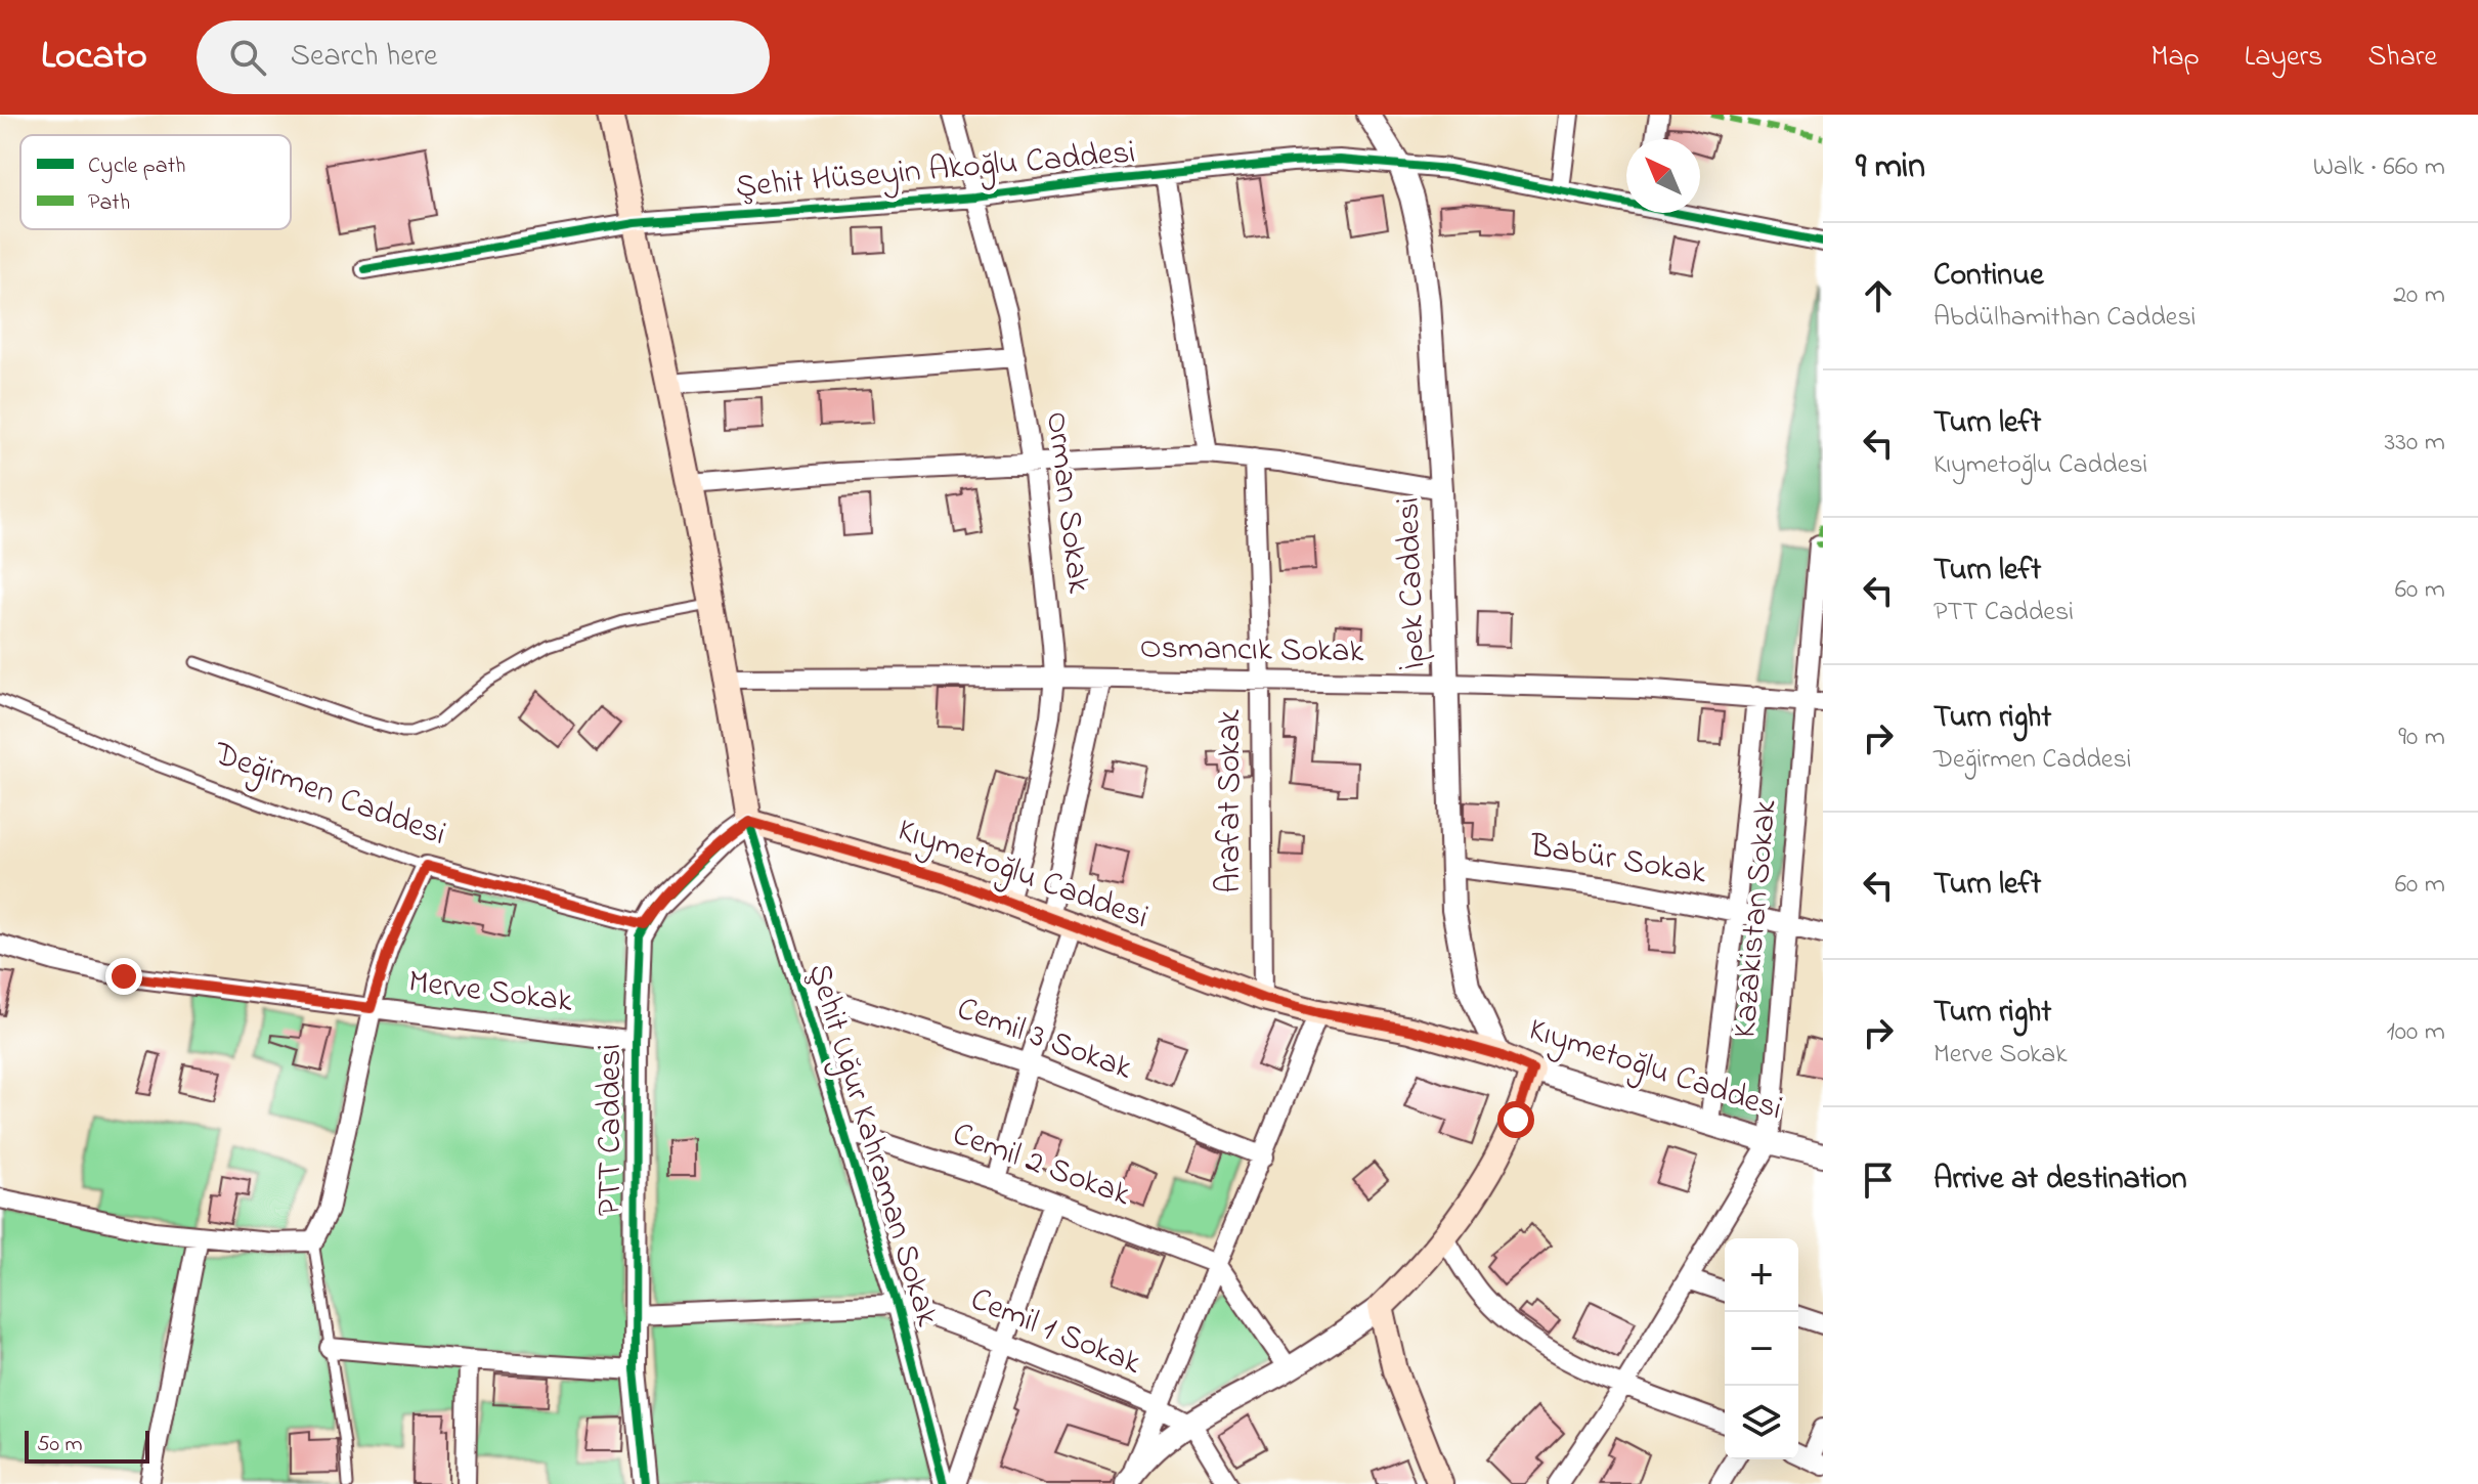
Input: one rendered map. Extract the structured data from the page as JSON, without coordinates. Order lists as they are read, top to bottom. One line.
{"streets":{"main road":["Kıymetoğlu Caddesi"],"street":["Şehit Hüseyin Akoğlu Caddesi","Orman Sokak","İpek Caddesi","Osmancık Sokak","Değirmen Caddesi","Arafat Sokak","Babür Sokak","Kazakistan Sokak","Merve Sokak","Cemil 3 Sokak","PTT Caddesi","Şehit Uğur Kahraman Sokak","Cemil 2 Sokak","Cemil 1 Sokak"]},"crossings":[["Şehit Hüseyin Akoğlu Caddesi","Orman Sokak"],["Şehit Hüseyin Akoğlu Caddesi","İpek Caddesi"],["Orman Sokak","Osmancık Sokak"],["Orman Sokak","Kıymetoğlu Caddesi"],["İpek Caddesi","Osmancık Sokak"],["İpek Caddesi","Babür Sokak"],["İpek Caddesi","Kıymetoğlu Caddesi"],["Osmancık Sokak","Arafat Sokak"],["Osmancık Sokak","Kazakistan Sokak"],["Değirmen Caddesi","PTT Caddesi"],["Arafat Sokak","Kıymetoğlu Caddesi"],["Babür Sokak","Kazakistan Sokak"],["Kıymetoğlu Caddesi","Kazakistan Sokak"],["Kıymetoğlu Caddesi","PTT Caddesi"],["Kıymetoğlu Caddesi","Şehit Uğur Kahraman Sokak"],["Merve Sokak","PTT Caddesi"],["Cemil 3 Sokak","Şehit Uğur Kahraman Sokak"],["PTT Caddesi","Şehit Uğur Kahraman Sokak"],["PTT Caddesi","Cemil 1 Sokak"],["Şehit Uğur Kahraman Sokak","Cemil 2 Sokak"],["Şehit Uğur Kahraman Sokak","Cemil 1 Sokak"]],"legend":["Cycle path","Path"],"scale_bar":"50 m","north":"top left","page":{"header":"Locato","search":"Search here","nav":["Map","Layers","Share"],"heading":["9 min","Walk · 660 m"],"list":[["Continue","Abdülhamithan Caddesi","20 m"],["Turn left","Kıymetoğlu Caddesi","330 m"],["Turn left","PTT Caddesi","60 m"],["Turn right","Değirmen Caddesi","90 m"],["Turn left","60 m"],["Turn right","Merve Sokak","100 m"],"Arrive at destination"],"map_buttons":["+","−"],"scale":"50 m"}}
